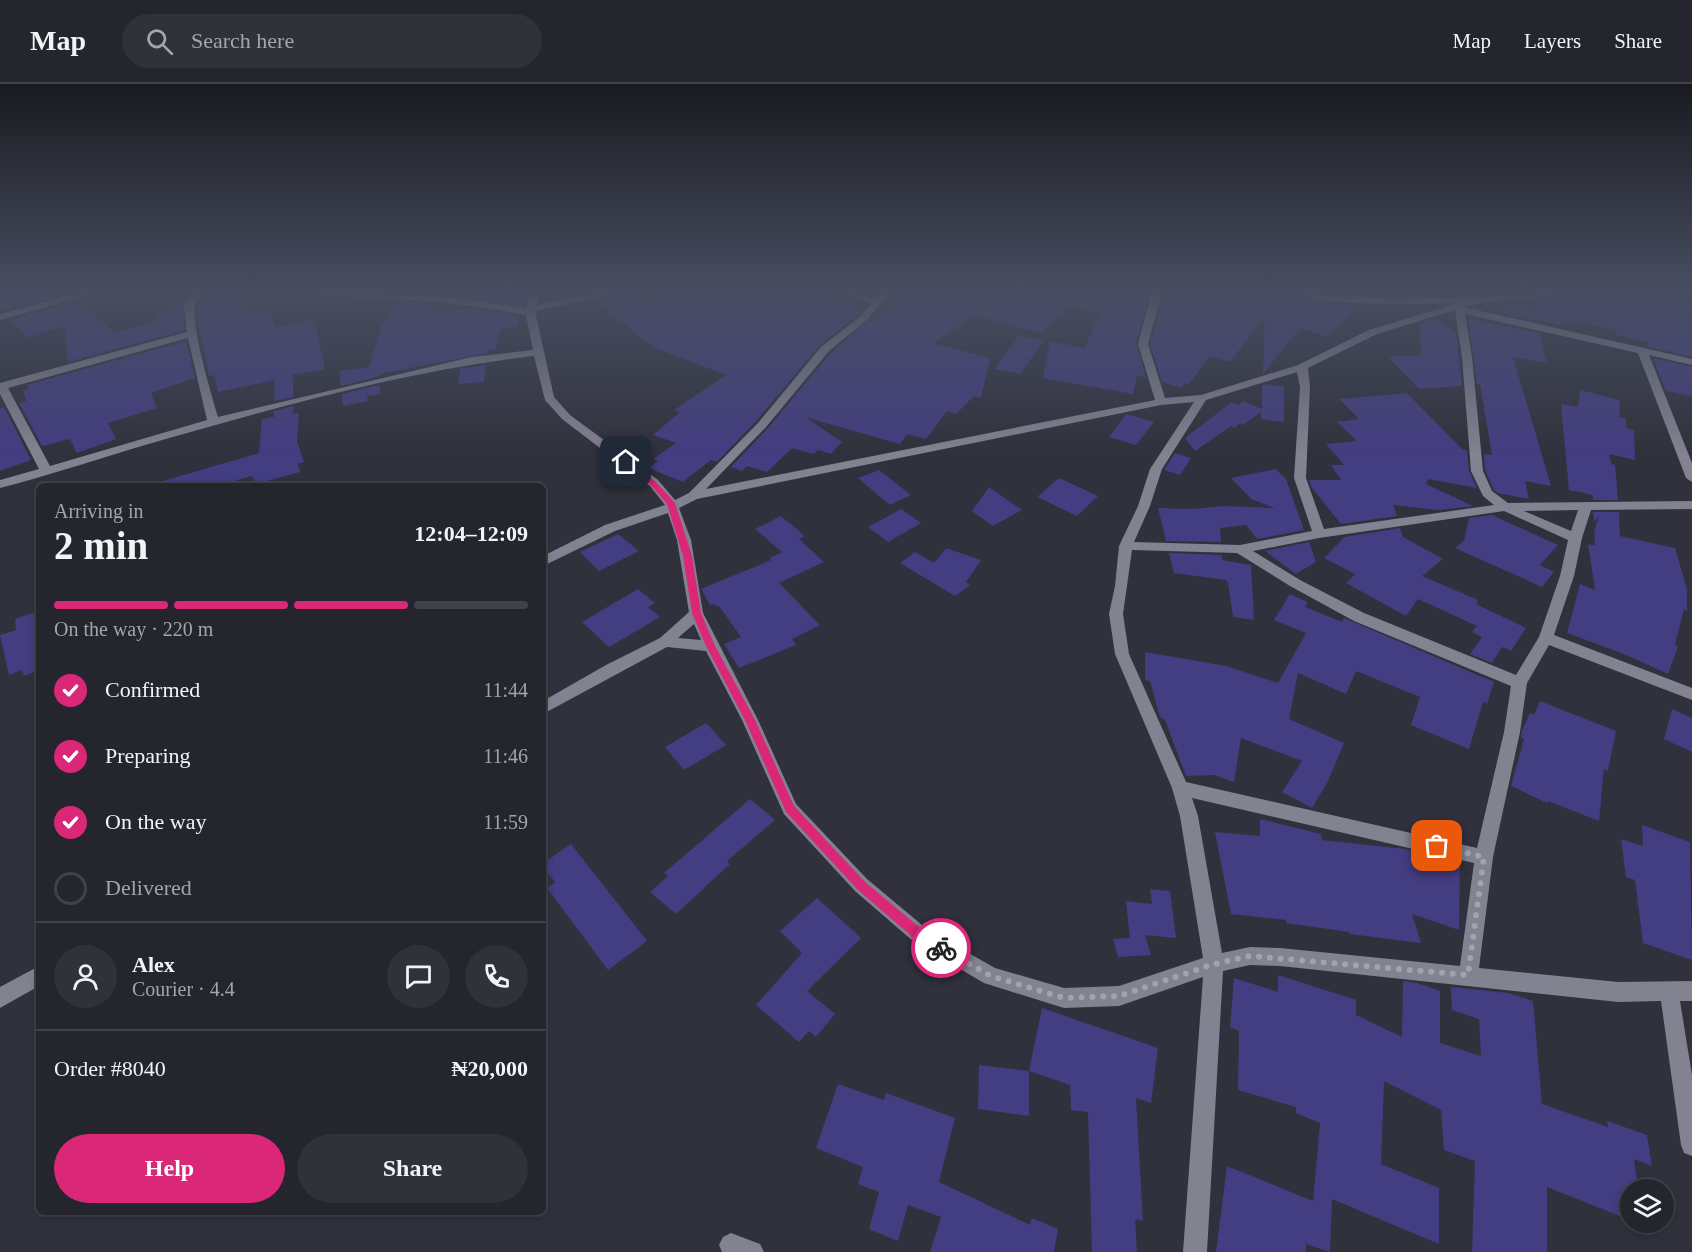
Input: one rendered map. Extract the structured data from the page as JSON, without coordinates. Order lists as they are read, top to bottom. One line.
{"page":{"header":"Map","search":"Search here","nav":["Map","Layers","Share"],"heading":["2 min","Arriving in","12:04–12:09"],"panel":["Alex","Courier · 4.4","Order #8040","₦20,000"],"bar":"On the way · 220 m","list":[["Confirmed","11:44"],["Preparing","11:46"],["On the way","11:59"],"Delivered"],"buttons":["Help","Share"]}}
